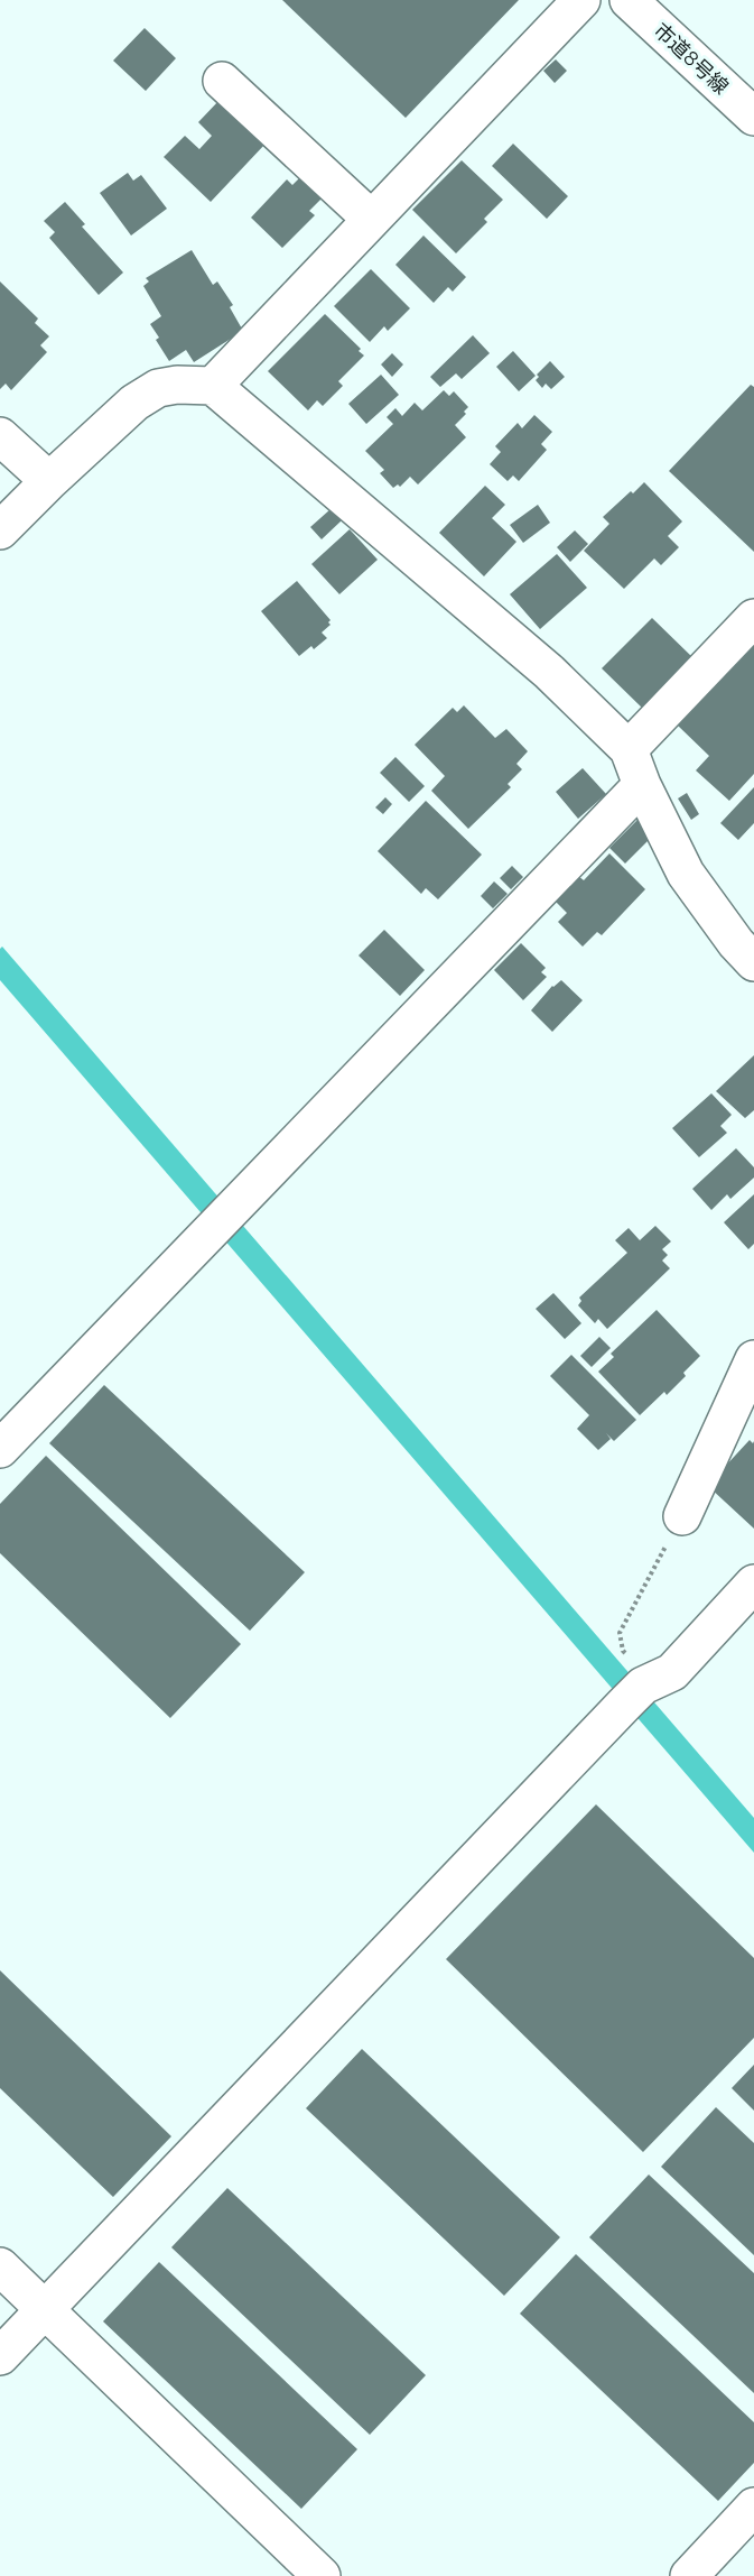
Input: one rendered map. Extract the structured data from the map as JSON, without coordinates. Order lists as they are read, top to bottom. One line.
{"streets":{"street":["市道8号線"]}}
